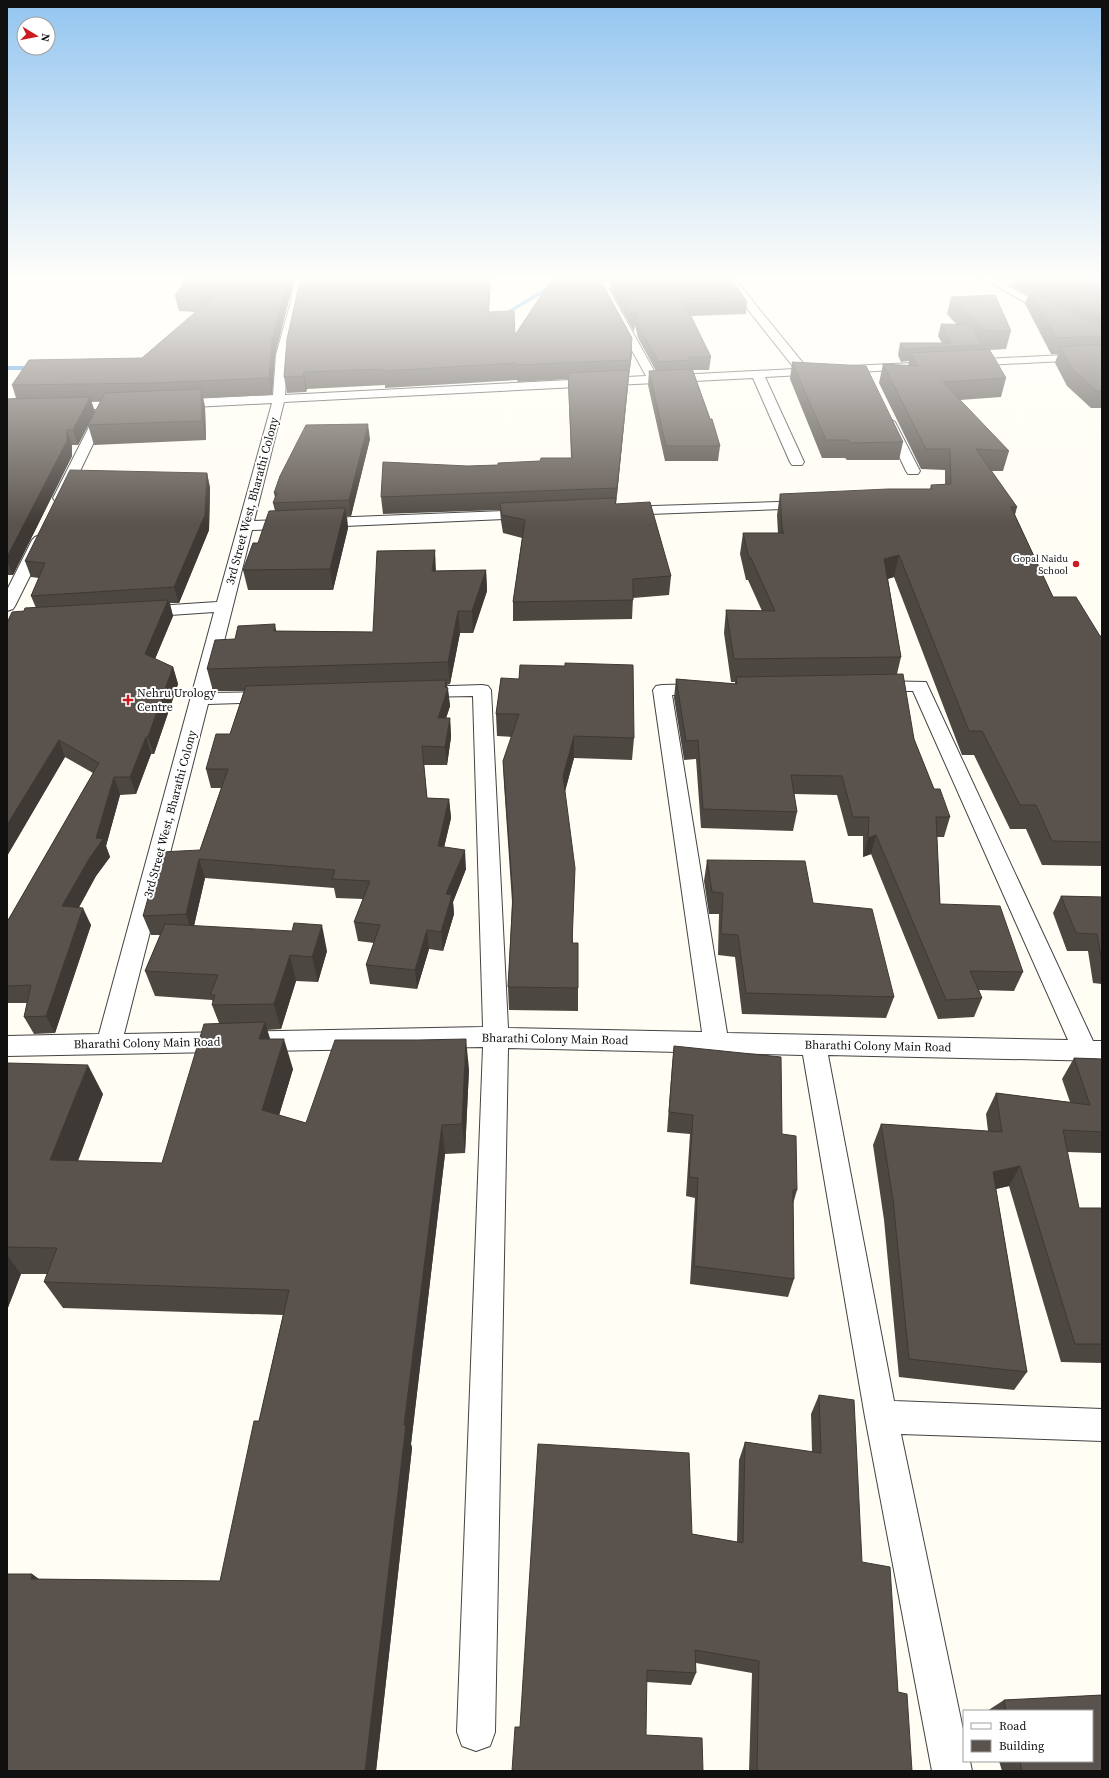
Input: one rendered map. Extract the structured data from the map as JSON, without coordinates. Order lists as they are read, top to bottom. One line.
{"streets":{"street":["3rd Street West, Bharathi Colony","Bharathi Colony Main Road"]},"crossings":[["3rd Street West, Bharathi Colony","Bharathi Colony Main Road"]],"places":{"other":["Gopal Naidu School"],"health":["Nehru Urology Centre"]},"legend":["Road","Building"],"north":"right"}
